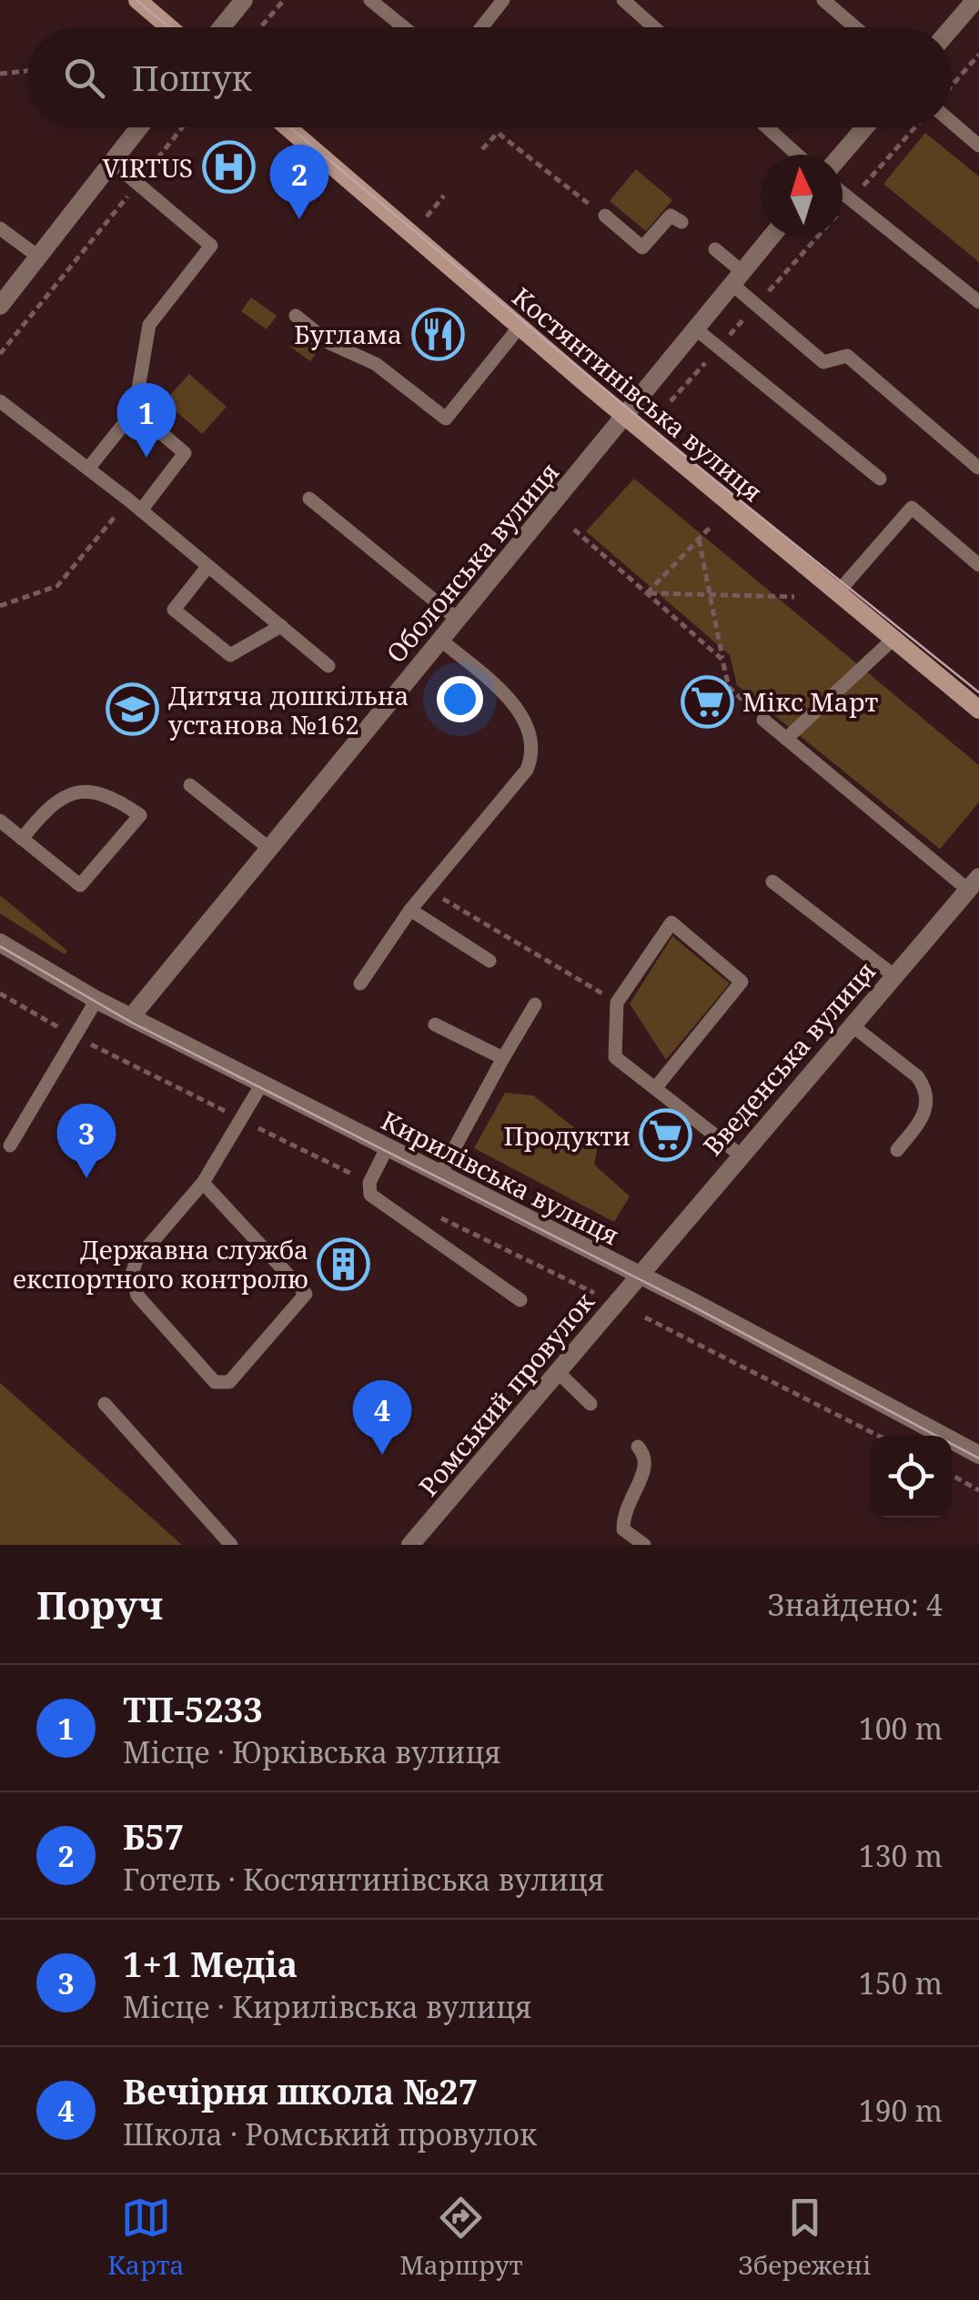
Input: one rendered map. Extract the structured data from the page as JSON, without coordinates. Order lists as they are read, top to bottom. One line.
{"streets":{"main road":["Костянтинівська вулиця"],"street":["Оболонська вулиця","Введенська вулиця","Кирилівська вулиця","Ромський провулок"]},"crossings":[["Костянтинівська вулиця","Оболонська вулиця"],["Оболонська вулиця","Кирилівська вулиця"],["Введенська вулиця","Кирилівська вулиця"],["Введенська вулиця","Ромський провулок"],["Кирилівська вулиця","Ромський провулок"]],"places":{"hospital":["VIRTUS"],"restaurant":["Буглама"],"supermarket":["Мікс Март","Продукти"],"school or university":["Дитяча дошкільна установа №162"],"building":["Державна служба експортного контролю"]},"north":"top","page":{"search":"Пошук","pins":["2","1","3","4"],"heading":["Поруч","Знайдено: 4"],"list":[{"mark":"1","name":"ТП-5233","note":"Місце · Юрківська вулиця","value":"100 m"},{"mark":"2","name":"Б57","note":"Готель · Костянтинівська вулиця","value":"130 m"},{"mark":"3","name":"1+1 Медіа","note":"Місце · Кирилівська вулиця","value":"150 m"},{"mark":"4","name":"Вечірня школа №27","note":"Школа · Ромський провулок","value":"190 m"}],"nav":["Карта","Маршрут","Збережені"]}}
